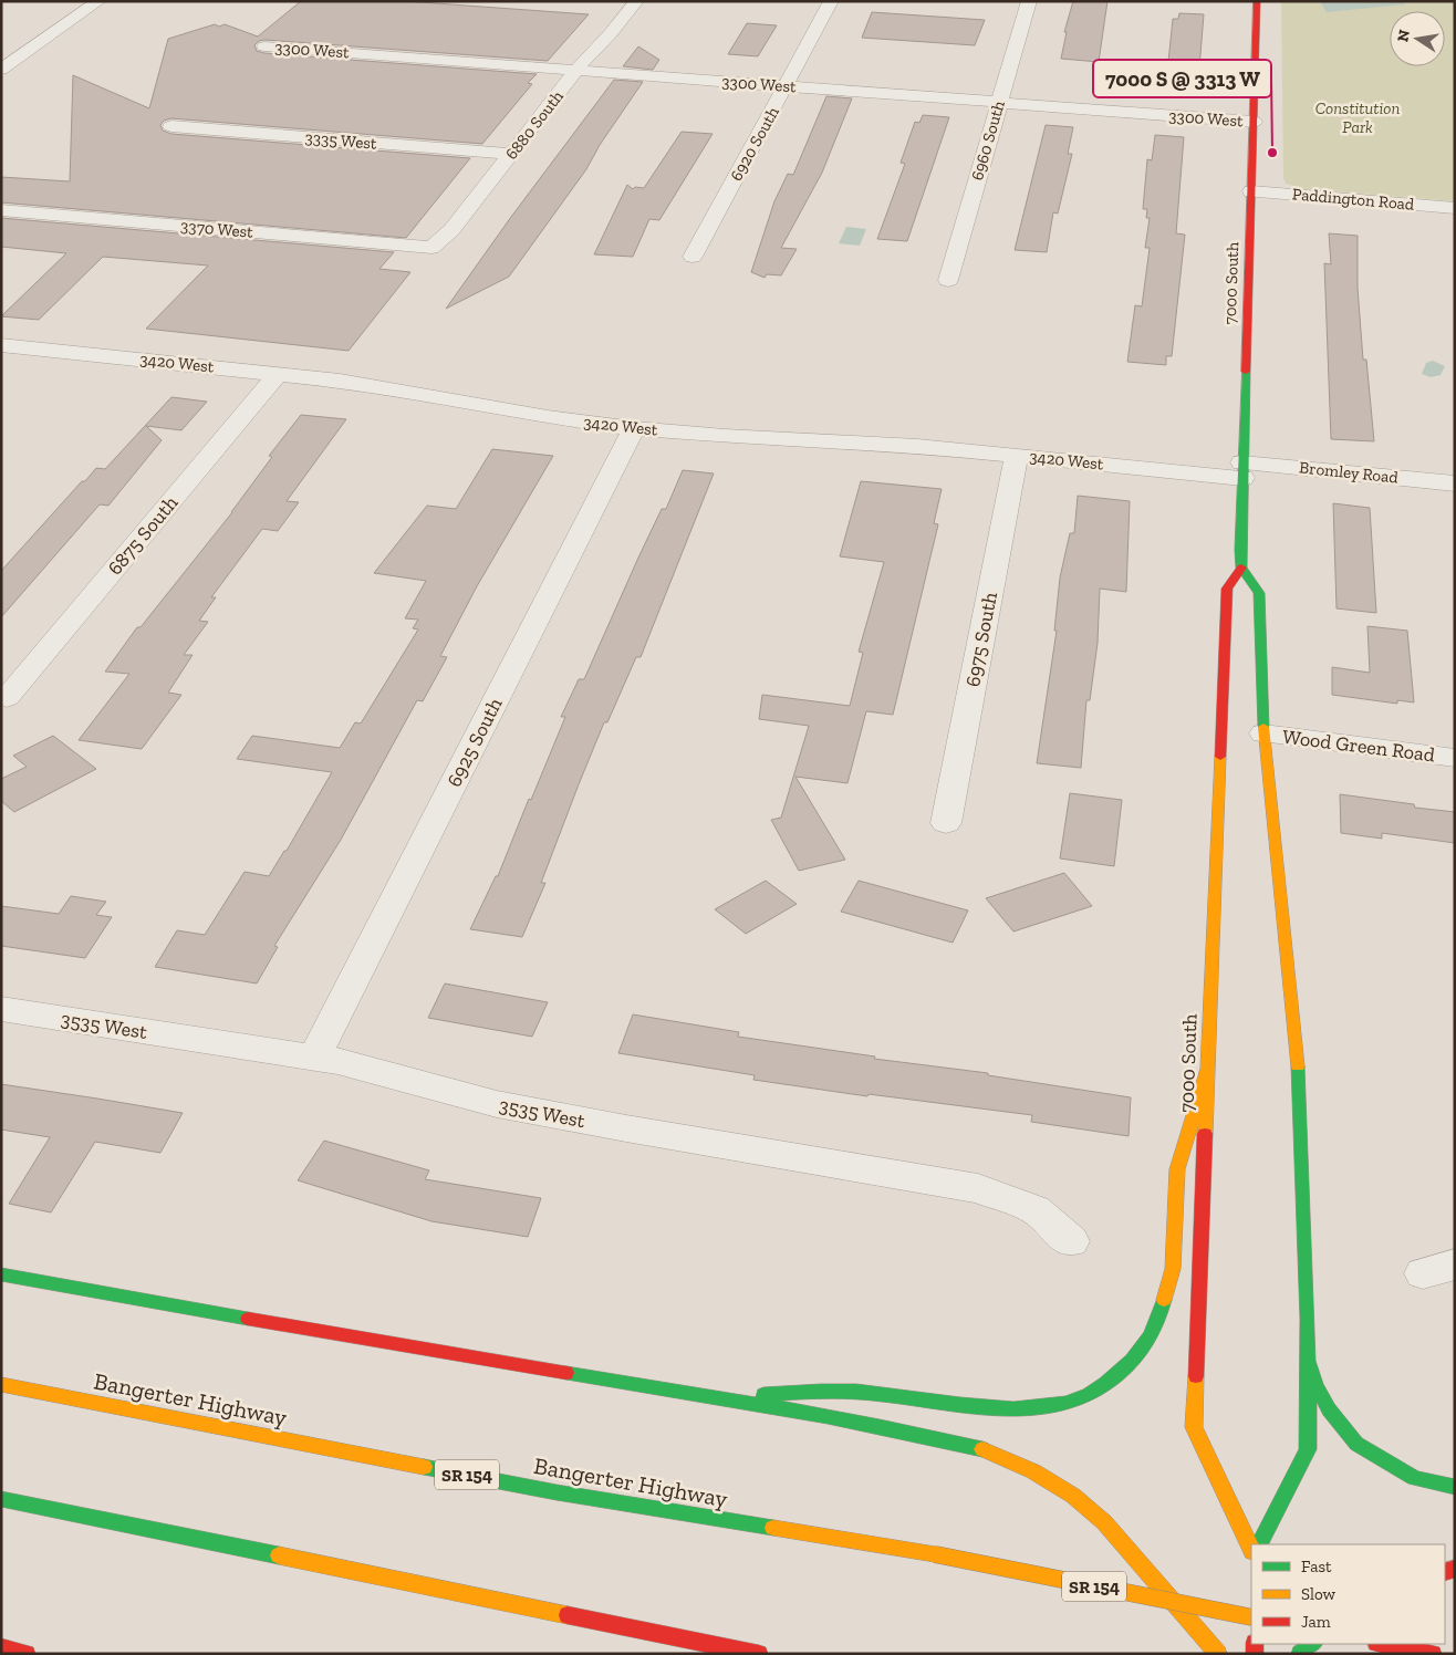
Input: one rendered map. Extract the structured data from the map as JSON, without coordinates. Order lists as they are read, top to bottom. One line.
{"streets":{"main road":["7000 South","Bangerter Highway","SR 154"],"street":["3300 West","6880 South","3335 West","6960 South","6920 South","Paddington Road","3370 West","3420 West","Bromley Road","6875 South","6975 South","6925 South","Wood Green Road","3535 West"]},"crossings":[["3300 West","6880 South"],["3300 West","6960 South"],["3300 West","6920 South"],["3300 West","7000 South"],["6880 South","3335 West"],["6880 South","3370 West"],["Paddington Road","7000 South"],["7000 South","3420 West"],["7000 South","Bromley Road"],["3420 West","Bromley Road"],["3420 West","6875 South"],["3420 West","6975 South"],["3420 West","6925 South"],["6925 South","3535 West"]],"parks":["Constitution Park"],"places":["7000 S @ 3313 W"],"legend":["Fast","Slow","Jam"],"north":"left"}
